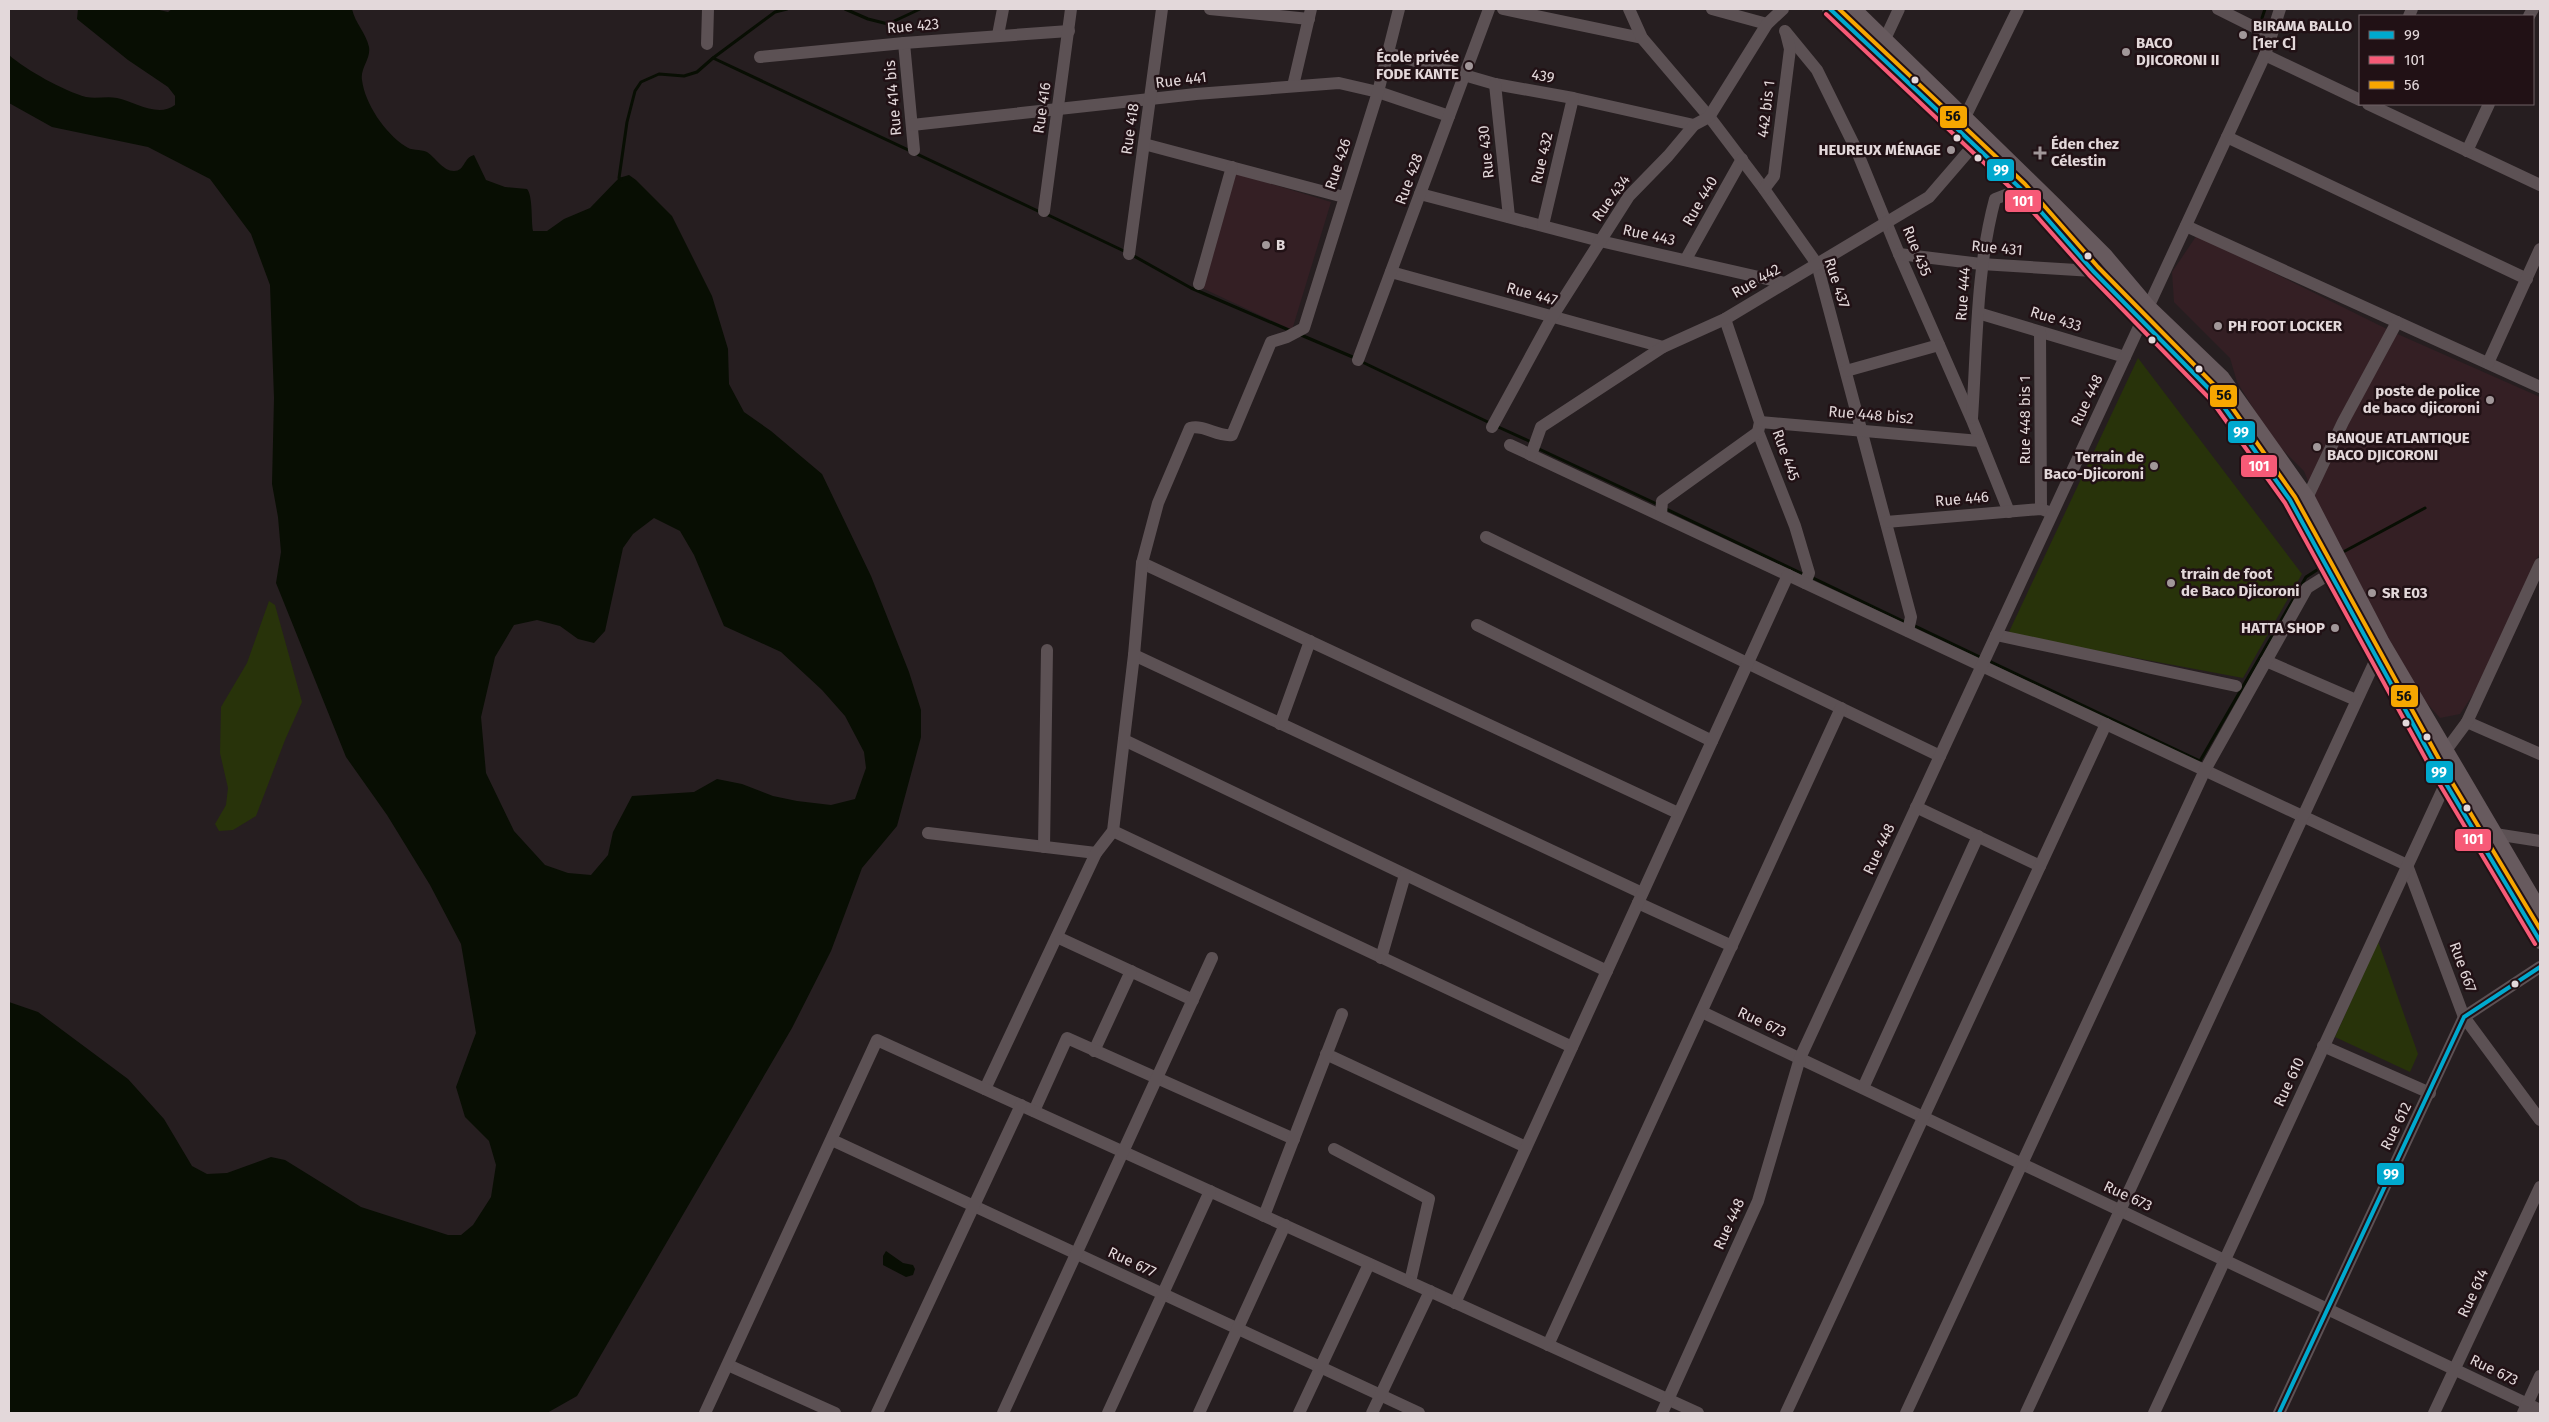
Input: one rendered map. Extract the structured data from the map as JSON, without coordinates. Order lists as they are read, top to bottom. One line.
{"streets":{"street":["Rue 423","439","Rue 441","Rue 414 bis","Rue 416","442 bis 1","Rue 418","Rue 430","Rue 432","Rue 426","Rue 428","Rue 434","Rue 440","Rue 443","Rue 431","Rue 435","Rue 442","Rue 437","Rue 447","Rue 444","Rue 433","Rue 448","Rue 448 bis2","Rue 448 bis 1","Rue 445","Rue 446","Rue 667","Rue 673","Rue 610","Rue 612","Rue 677","Rue 614"]},"crossings":[["Rue 423","Rue 414 bis"],["Rue 423","Rue 416"],["439","Rue 430"],["439","Rue 432"],["439","Rue 426"],["439","Rue 428"],["439","Rue 434"],["Rue 441","Rue 414 bis"],["Rue 441","Rue 416"],["Rue 441","Rue 418"],["Rue 441","Rue 426"],["Rue 441","Rue 428"],["442 bis 1","Rue 435"],["442 bis 1","Rue 437"],["Rue 430","Rue 443"],["Rue 432","Rue 443"],["Rue 428","Rue 443"],["Rue 428","Rue 447"],["Rue 434","Rue 443"],["Rue 434","Rue 435"],["Rue 434","Rue 437"],["Rue 434","Rue 447"],["Rue 440","Rue 443"],["Rue 440","Rue 437"],["Rue 443","Rue 442"],["Rue 431","Rue 435"],["Rue 431","Rue 444"],["Rue 435","Rue 442"],["Rue 435","Rue 444"],["Rue 435","Rue 448 bis2"],["Rue 435","Rue 446"],["Rue 442","Rue 437"],["Rue 442","Rue 447"],["Rue 442","Rue 445"],["Rue 437","Rue 448 bis2"],["Rue 437","Rue 446"],["Rue 444","Rue 433"],["Rue 433","Rue 448"],["Rue 433","Rue 448 bis 1"],["Rue 448","Rue 448 bis 1"],["Rue 448","Rue 446"],["Rue 448","Rue 673"],["Rue 448 bis2","Rue 445"],["Rue 448 bis 1","Rue 446"],["Rue 667","Rue 610"],["Rue 667","Rue 612"],["Rue 673","Rue 610"],["Rue 673","Rue 612"],["Rue 673","Rue 614"]],"places":{"other":["BIRAMA BALLO [1er C]","BACO DJICORONI II","École privée FODE KANTE","HEUREUX MÉNAGE","B","PH FOOT LOCKER","poste de police de baco djicoroni","BANQUE ATLANTIQUE BACO DJICORONI","Terrain de Baco-Djicoroni","trrain de foot de Baco Djicoroni","SR E03","HATTA SHOP"],"health":["Éden chez Célestin"]},"lines":["transit line 99","transit line 56","transit line 101"],"legend":["99","101","56"]}
